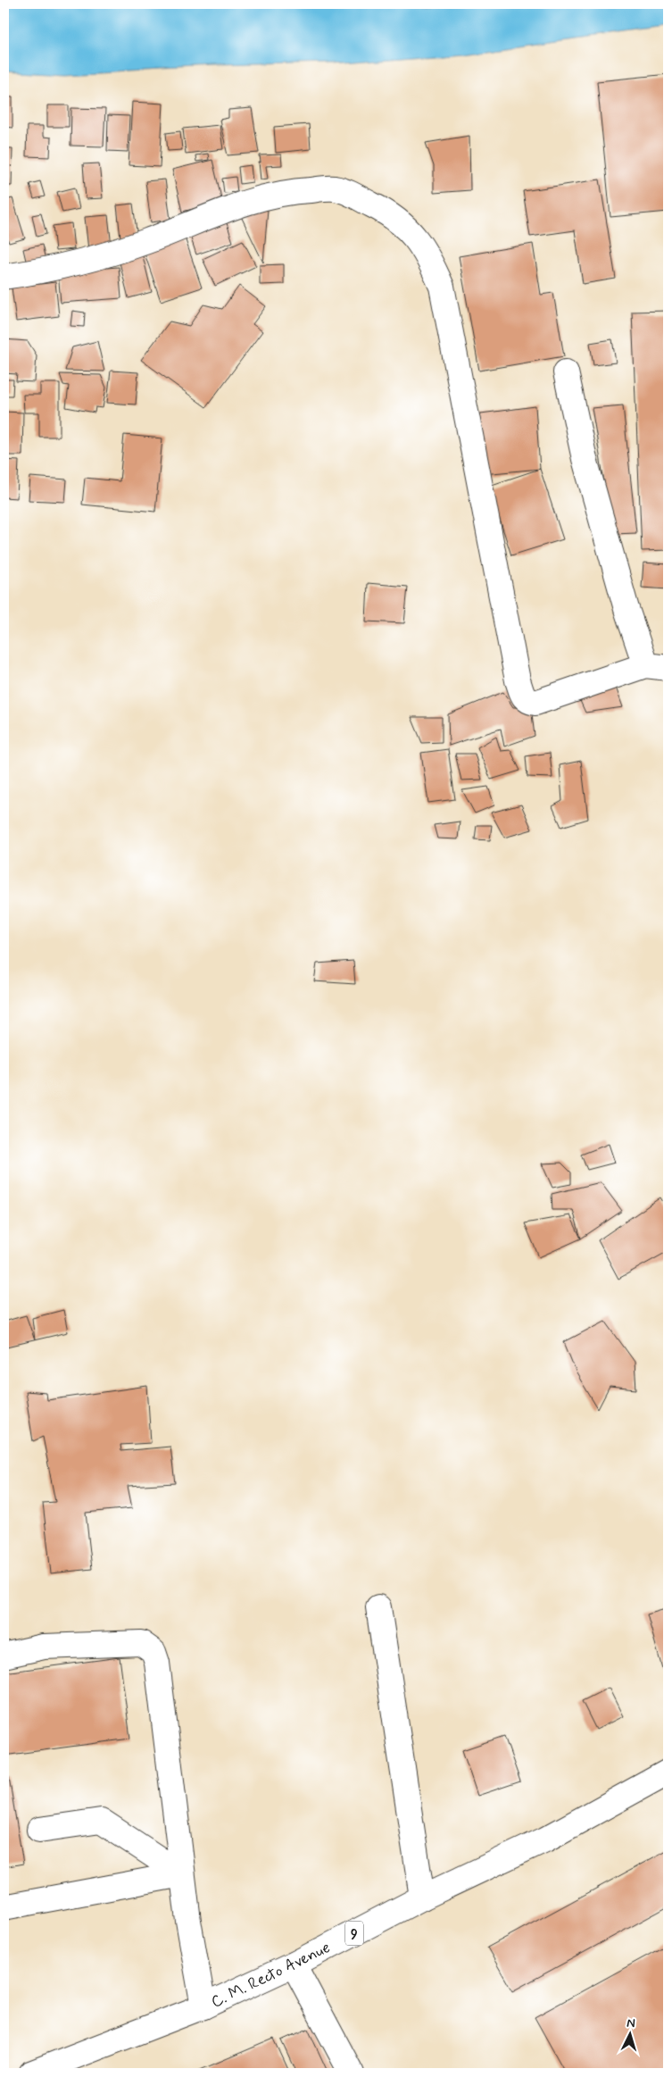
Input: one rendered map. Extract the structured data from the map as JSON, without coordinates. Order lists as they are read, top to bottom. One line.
{"streets":{"main road":["9","C. M. Recto Avenue"]},"north":"top"}
